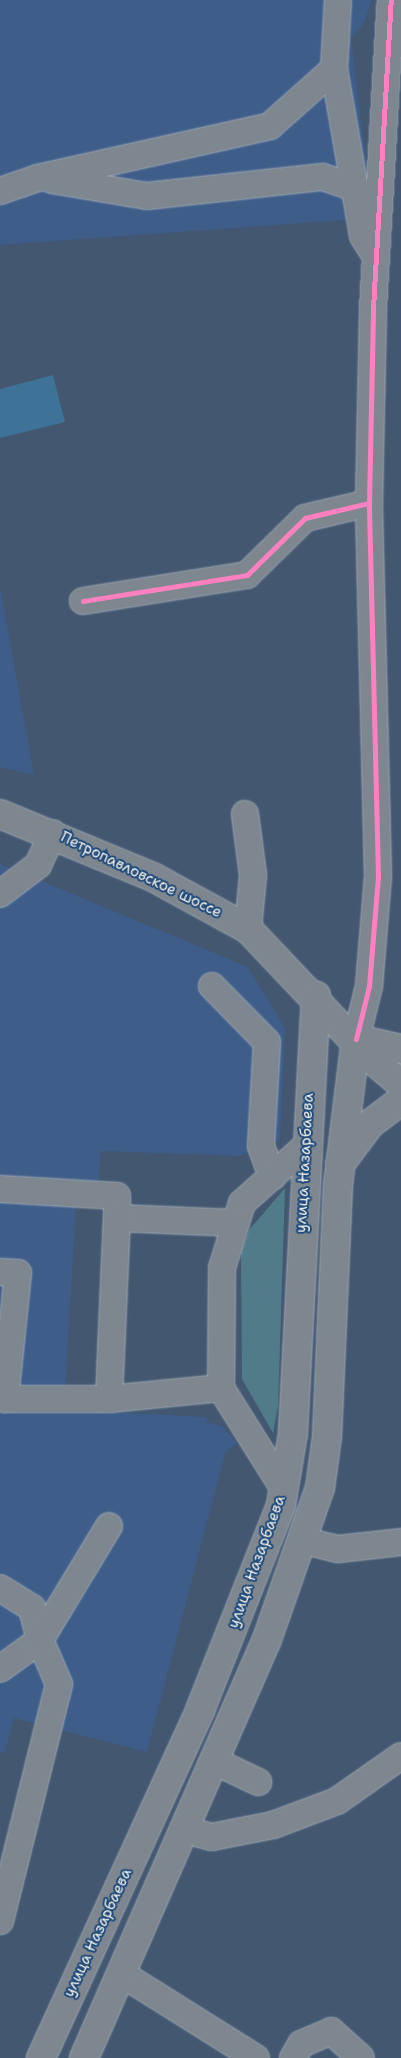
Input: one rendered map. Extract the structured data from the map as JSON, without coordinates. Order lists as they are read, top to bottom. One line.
{"streets":{"main road":["Петропавловское шоссе","улица Назарбаева"]},"crossings":[["Петропавловское шоссе","улица Назарбаева"]]}
